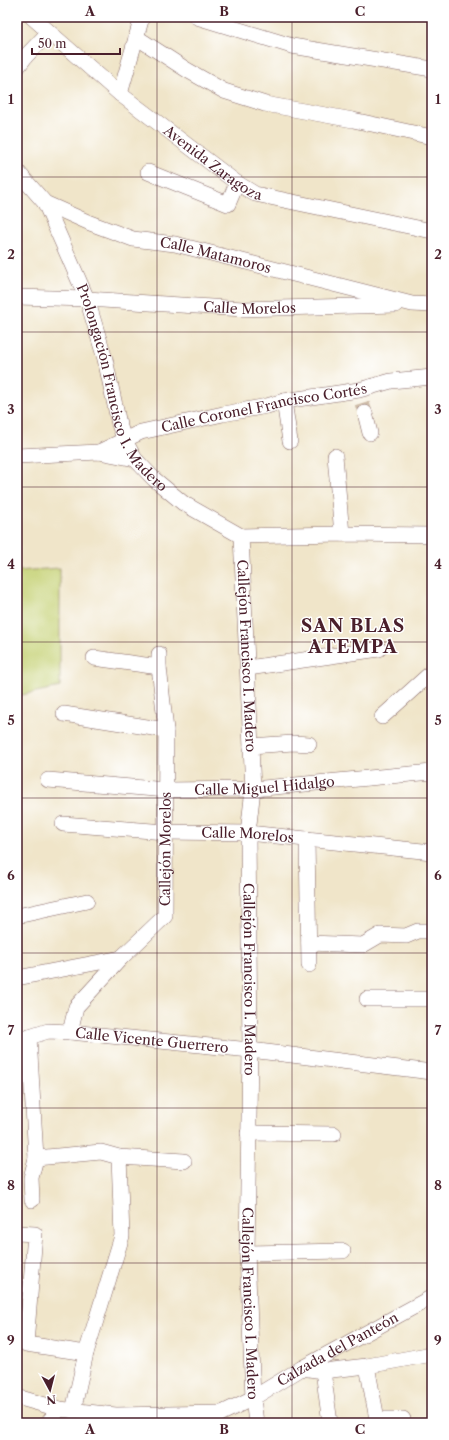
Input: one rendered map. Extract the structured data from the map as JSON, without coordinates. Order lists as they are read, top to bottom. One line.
{"streets":{"street":["Avenida Zaragoza","Calle Matamoros","Calle Morelos","Prolongación Francisco I. Madero","Calle Coronel Francisco Cortés","Callejón Francisco I. Madero","Calle Miguel Hidalgo","Callejón Morelos","Calle Vicente Guerrero","Calzada del Panteón"]},"crossings":[["Calle Matamoros","Calle Morelos"],["Calle Matamoros","Prolongación Francisco I. Madero"],["Calle Morelos","Prolongación Francisco I. Madero"],["Calle Morelos","Callejón Francisco I. Madero"],["Calle Morelos","Callejón Morelos"],["Prolongación Francisco I. Madero","Calle Coronel Francisco Cortés"],["Prolongación Francisco I. Madero","Callejón Francisco I. Madero"],["Callejón Francisco I. Madero","Calle Miguel Hidalgo"],["Callejón Francisco I. Madero","Calle Vicente Guerrero"],["Callejón Francisco I. Madero","Calzada del Panteón"],["Calle Miguel Hidalgo","Callejón Morelos"],["Callejón Morelos","Calle Vicente Guerrero"]],"districts":["SAN BLAS ATEMPA"],"scale_bar":"50 m","north":"bottom","grid":{"columns":["A","B","C"],"rows":["1","2","3","4","5","6","7","8","9"]}}
